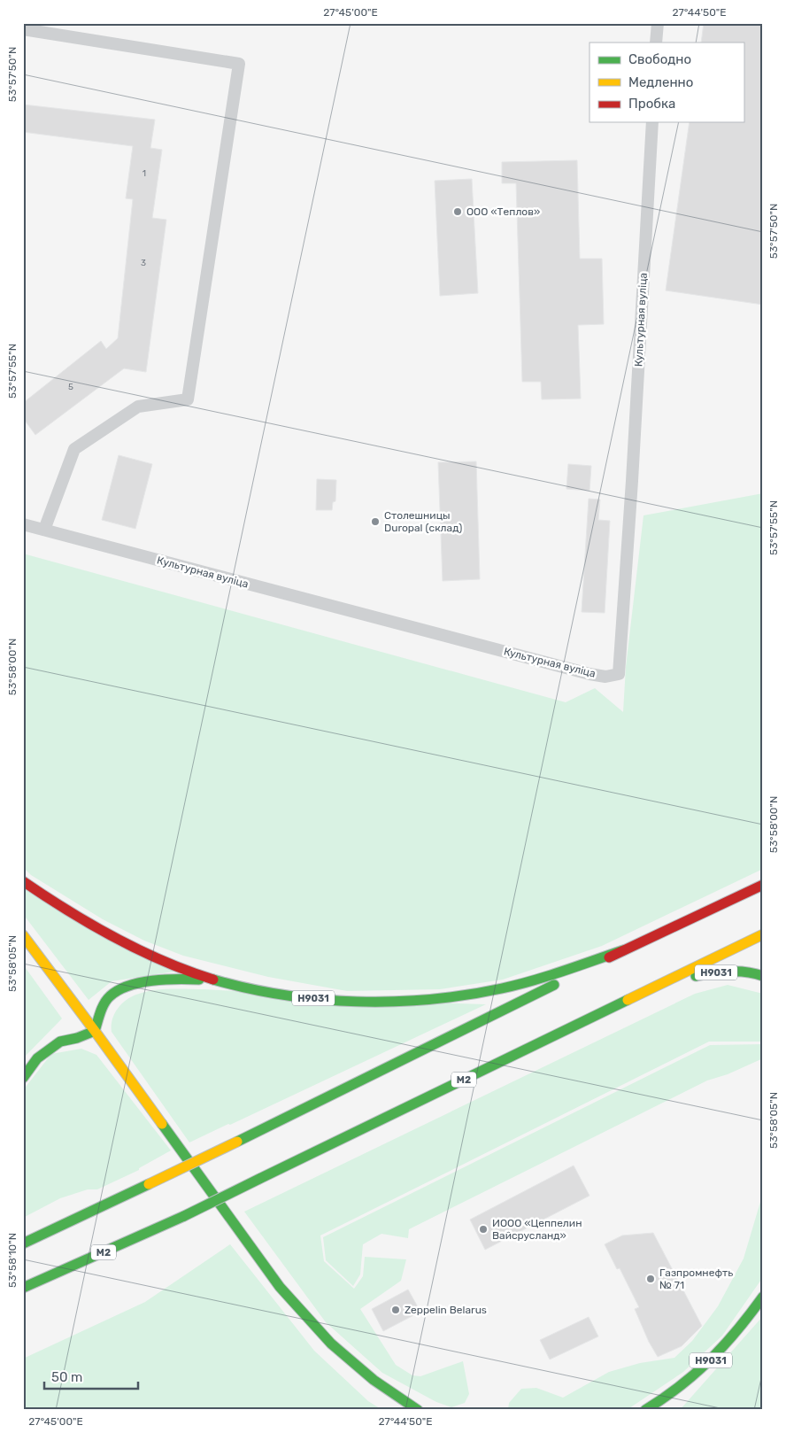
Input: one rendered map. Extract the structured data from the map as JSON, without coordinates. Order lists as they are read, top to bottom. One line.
{"streets":{"highway":["Н9031","М2"],"street":["Культурная вуліца"]},"crossings":[["Н9031","М2"]],"places":["ООО «Теплов»","Столешницы Duropal (склад)","ИООО «Цеппелин Вайсрусланд»","Газпромнефть № 71","Zeppelin Belarus"],"house_numbers":["1","3","5"],"legend":["Свободно","Медленно","Пробка"],"scale_bar":"50 m","coordinates":["27°45'00\"E","27°44'50\"E","53°57'50\"N","53°57'55\"N","53°58'00\"N","53°58'05\"N","53°58'10\"N"]}
